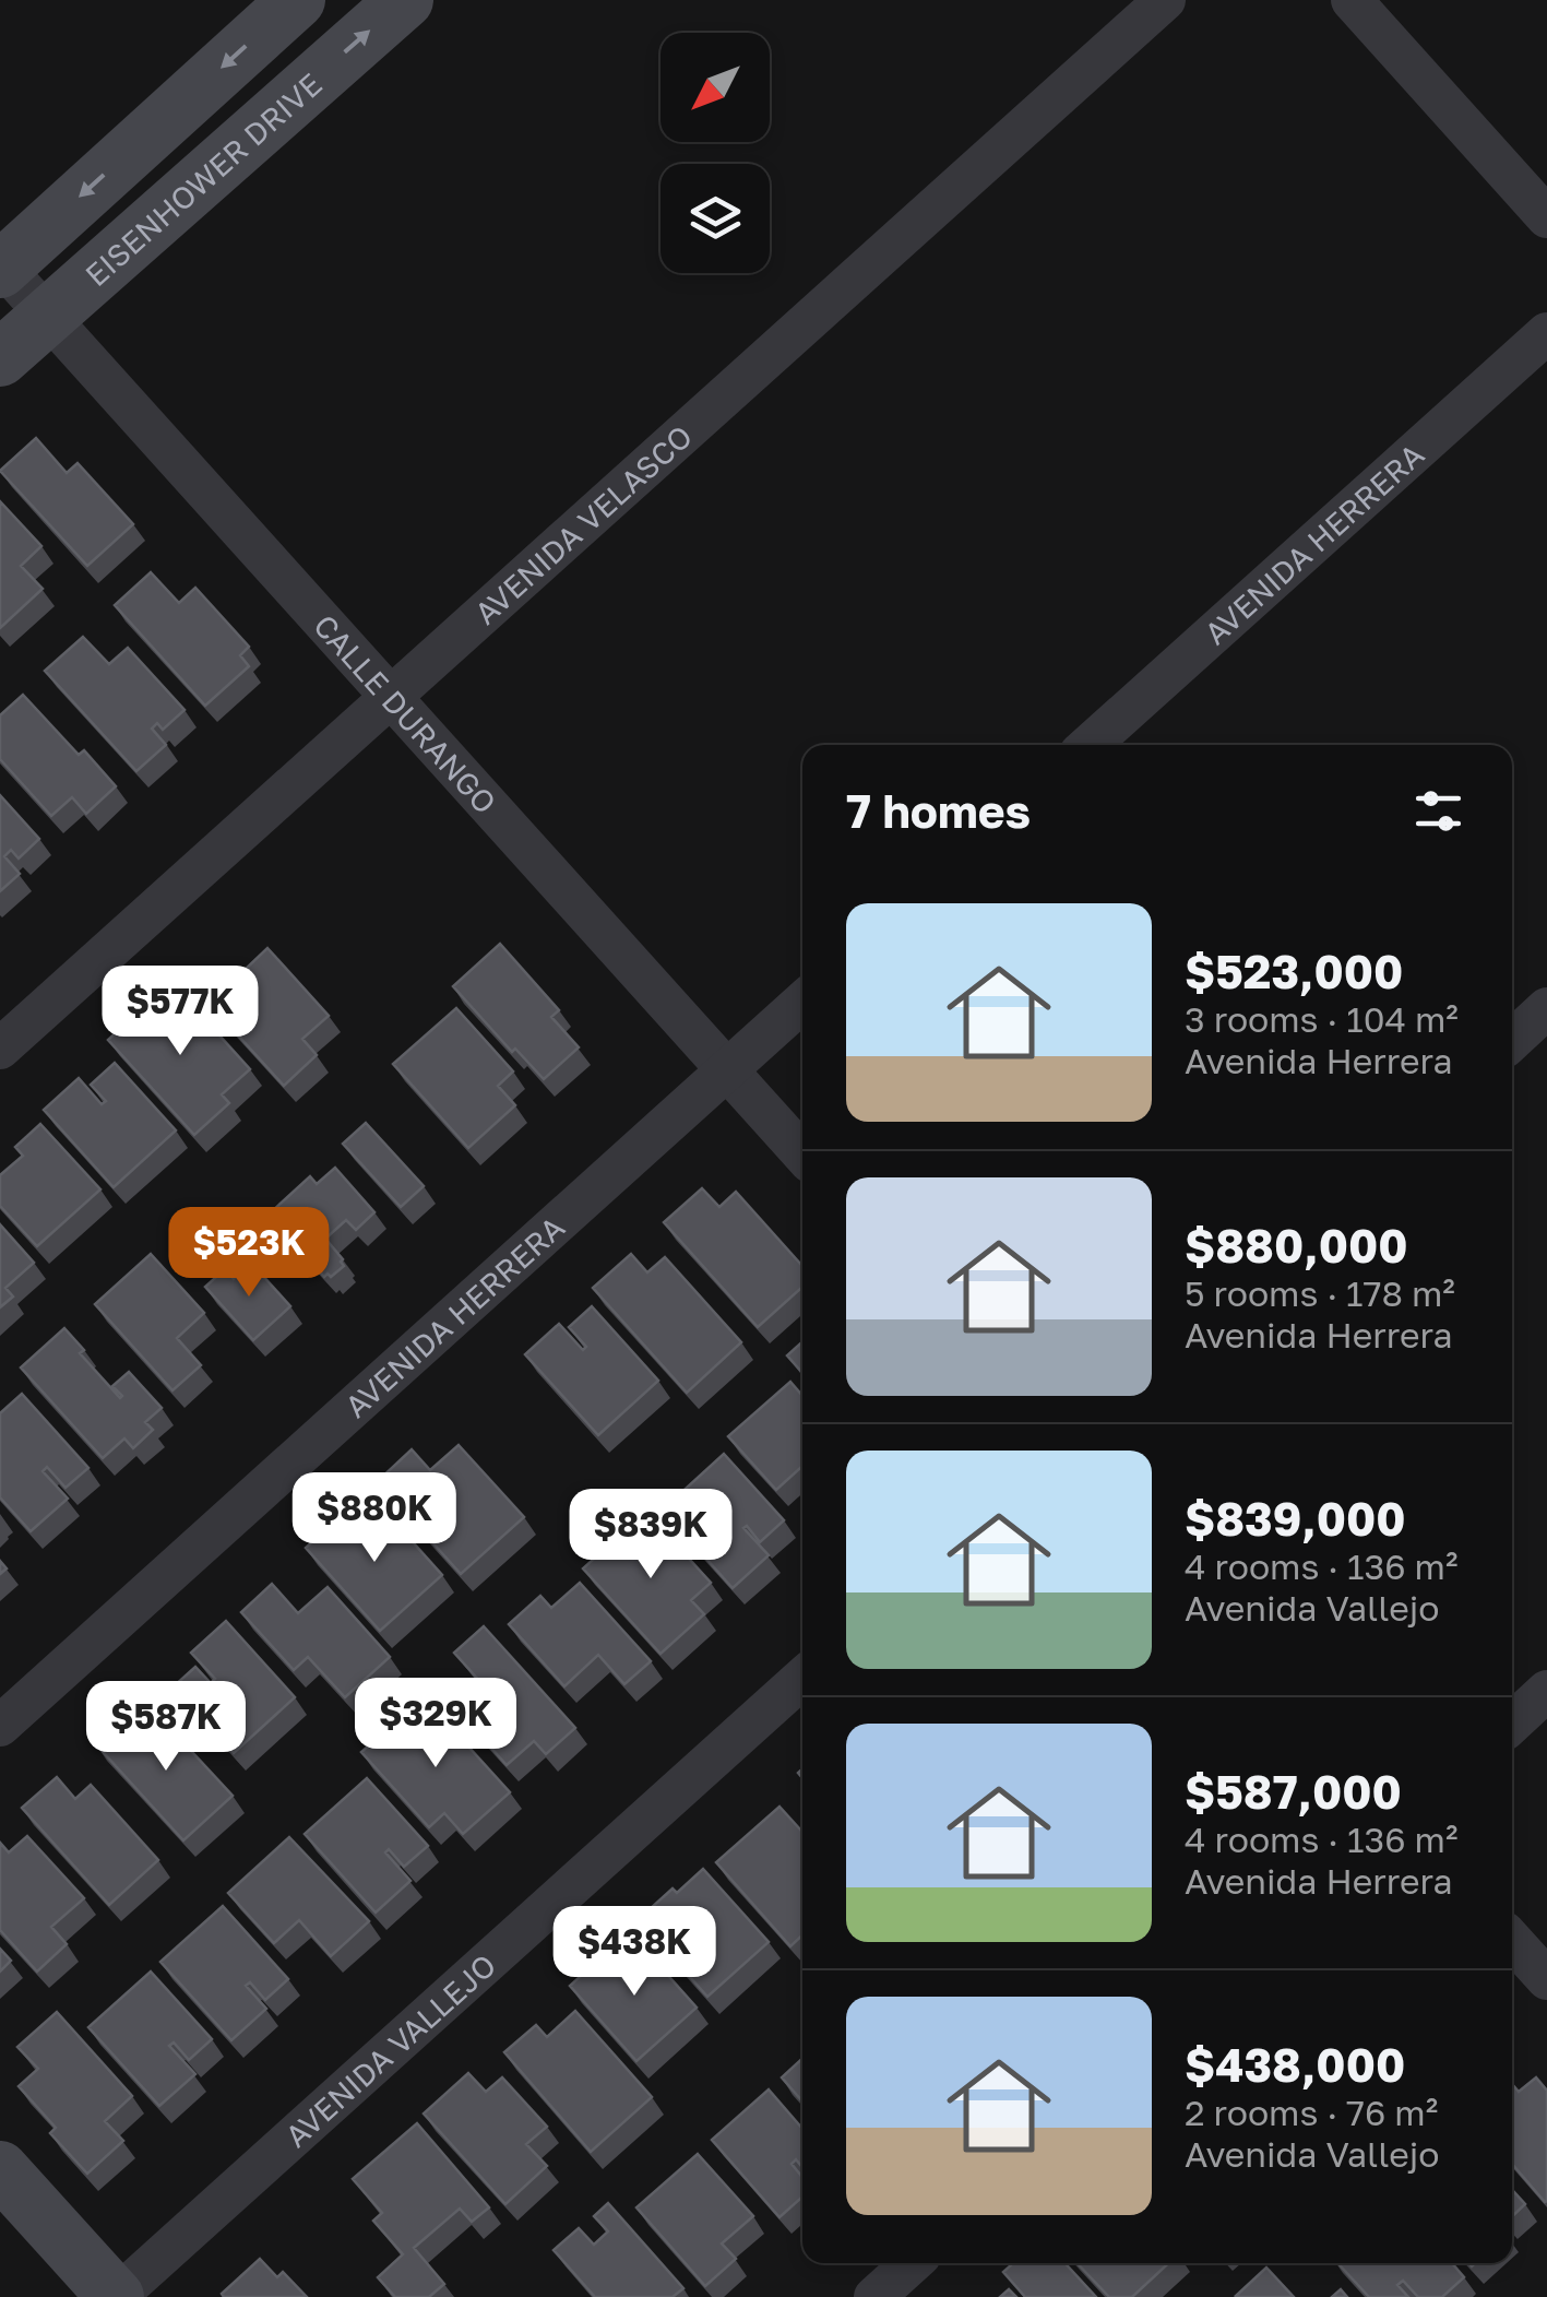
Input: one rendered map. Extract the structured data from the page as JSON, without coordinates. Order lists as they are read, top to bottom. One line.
{"streets":{"main road":["EISENHOWER DRIVE"],"street":["AVENIDA VELASCO","AVENIDA HERRERA","CALLE DURANGO","AVENIDA VALLEJO"]},"crossings":[["EISENHOWER DRIVE","CALLE DURANGO"],["AVENIDA VELASCO","CALLE DURANGO"],["AVENIDA HERRERA","CALLE DURANGO"]],"north":"bottom left","page":{"heading":"7 homes","list":[{"name":"$523,000","note":"3 rooms · 104 m² · Avenida Herrera"},{"name":"$880,000","note":"5 rooms · 178 m² · Avenida Herrera"},{"name":"$839,000","note":"4 rooms · 136 m² · Avenida Vallejo"},{"name":"$587,000","note":"4 rooms · 136 m² · Avenida Herrera"},{"name":"$438,000","note":"2 rooms · 76 m² · Avenida Vallejo"}],"price":["$577K","$523K","$880K","$839K","$329K","$587K","$438K"]}}
